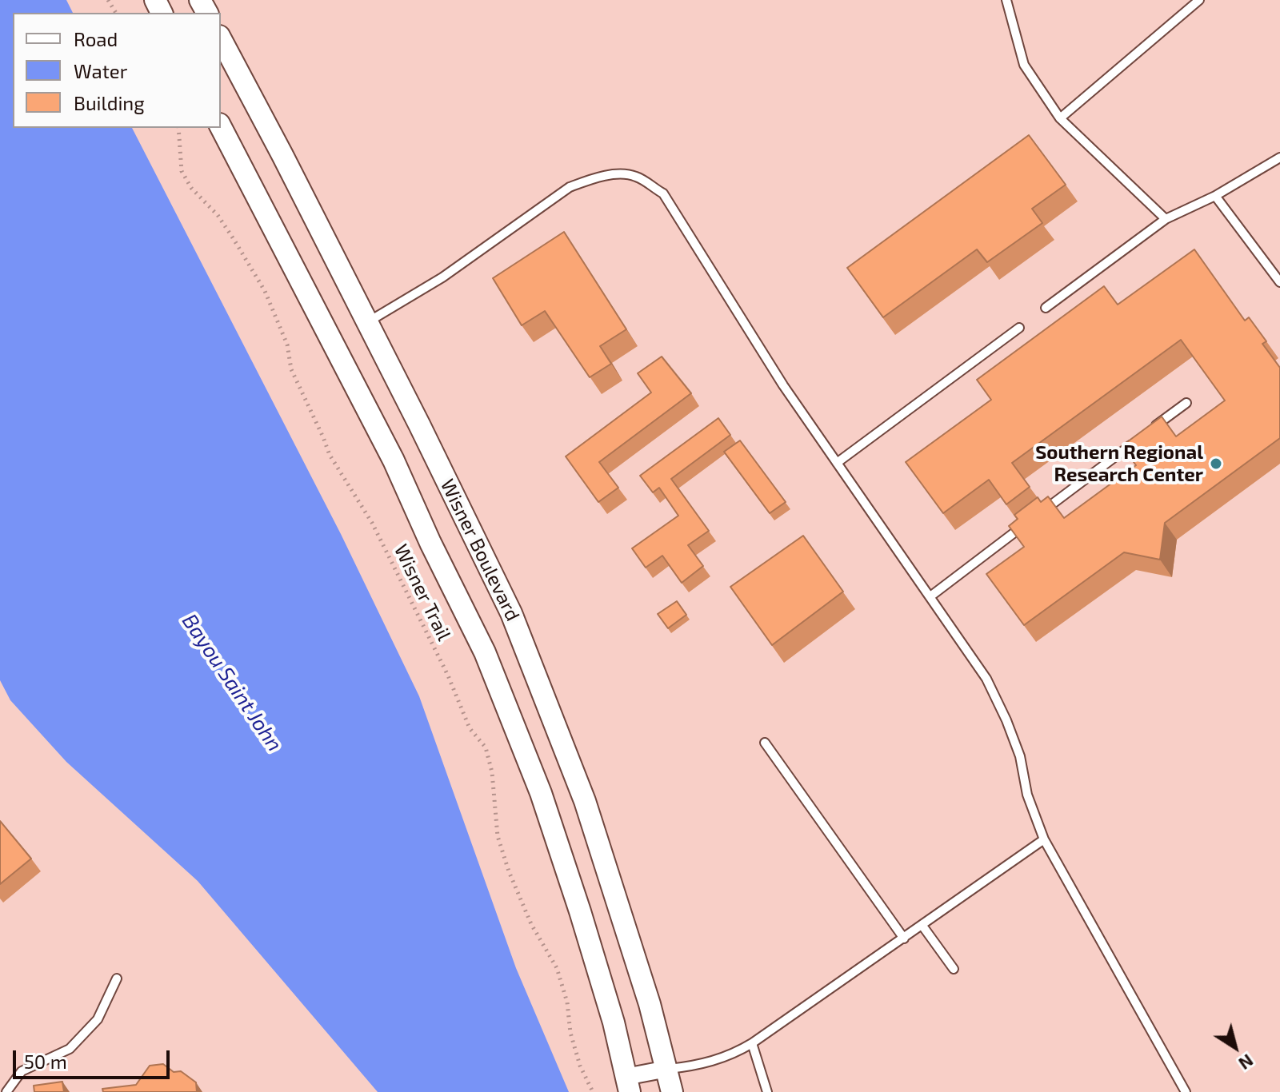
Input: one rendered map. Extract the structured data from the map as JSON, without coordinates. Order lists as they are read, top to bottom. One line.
{"streets":{"street":["Wisner Boulevard"],"path":["Wisner Trail"]},"water":["Bayou Saint John"],"places":["Southern Regional Research Center"],"legend":["Road","Water","Building"],"scale_bar":"50 m","north":"bottom right"}
